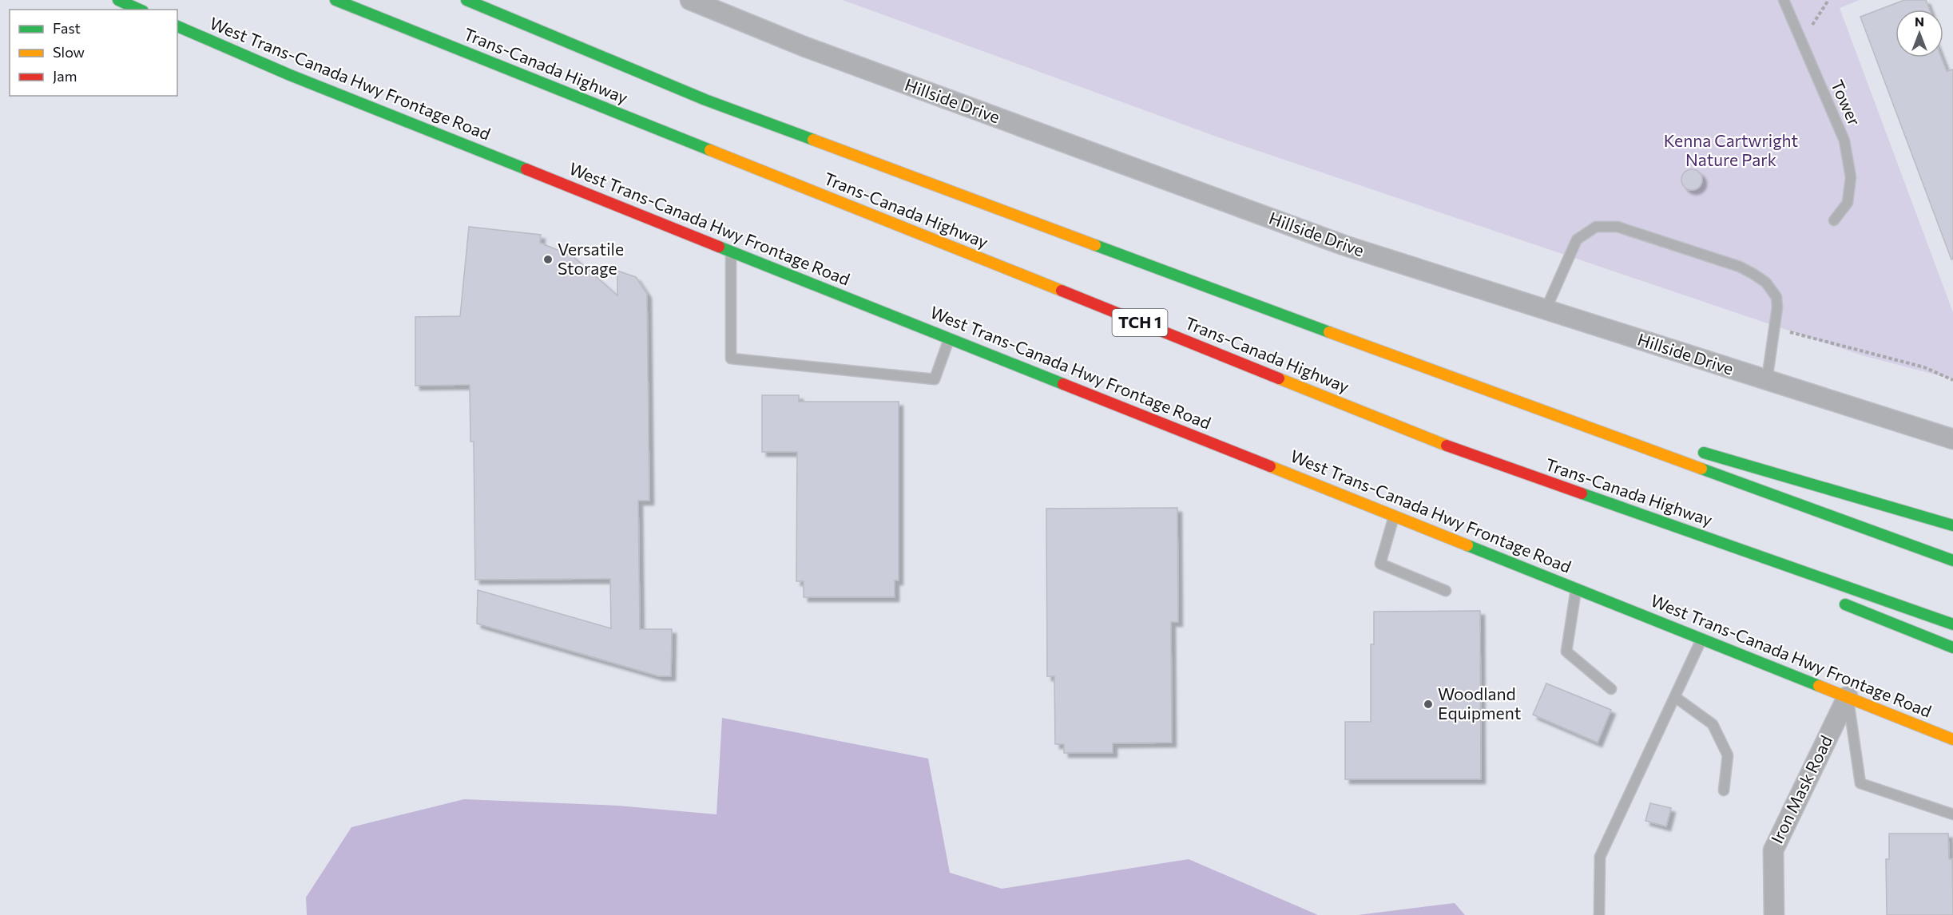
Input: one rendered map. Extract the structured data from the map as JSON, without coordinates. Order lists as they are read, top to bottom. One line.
{"streets":{"main road":["Trans-Canada Highway","West Trans-Canada Hwy Frontage Road","TCH 1"],"street":["Hillside Drive","Iron Mask Road"],"lane":["Tower"]},"crossings":[["West Trans-Canada Hwy Frontage Road","Iron Mask Road"]],"parks":["Kenna Cartwright Nature Park"],"places":["Versatile Storage","Woodland Equipment"],"legend":["Fast","Slow","Jam"],"north":"top"}
